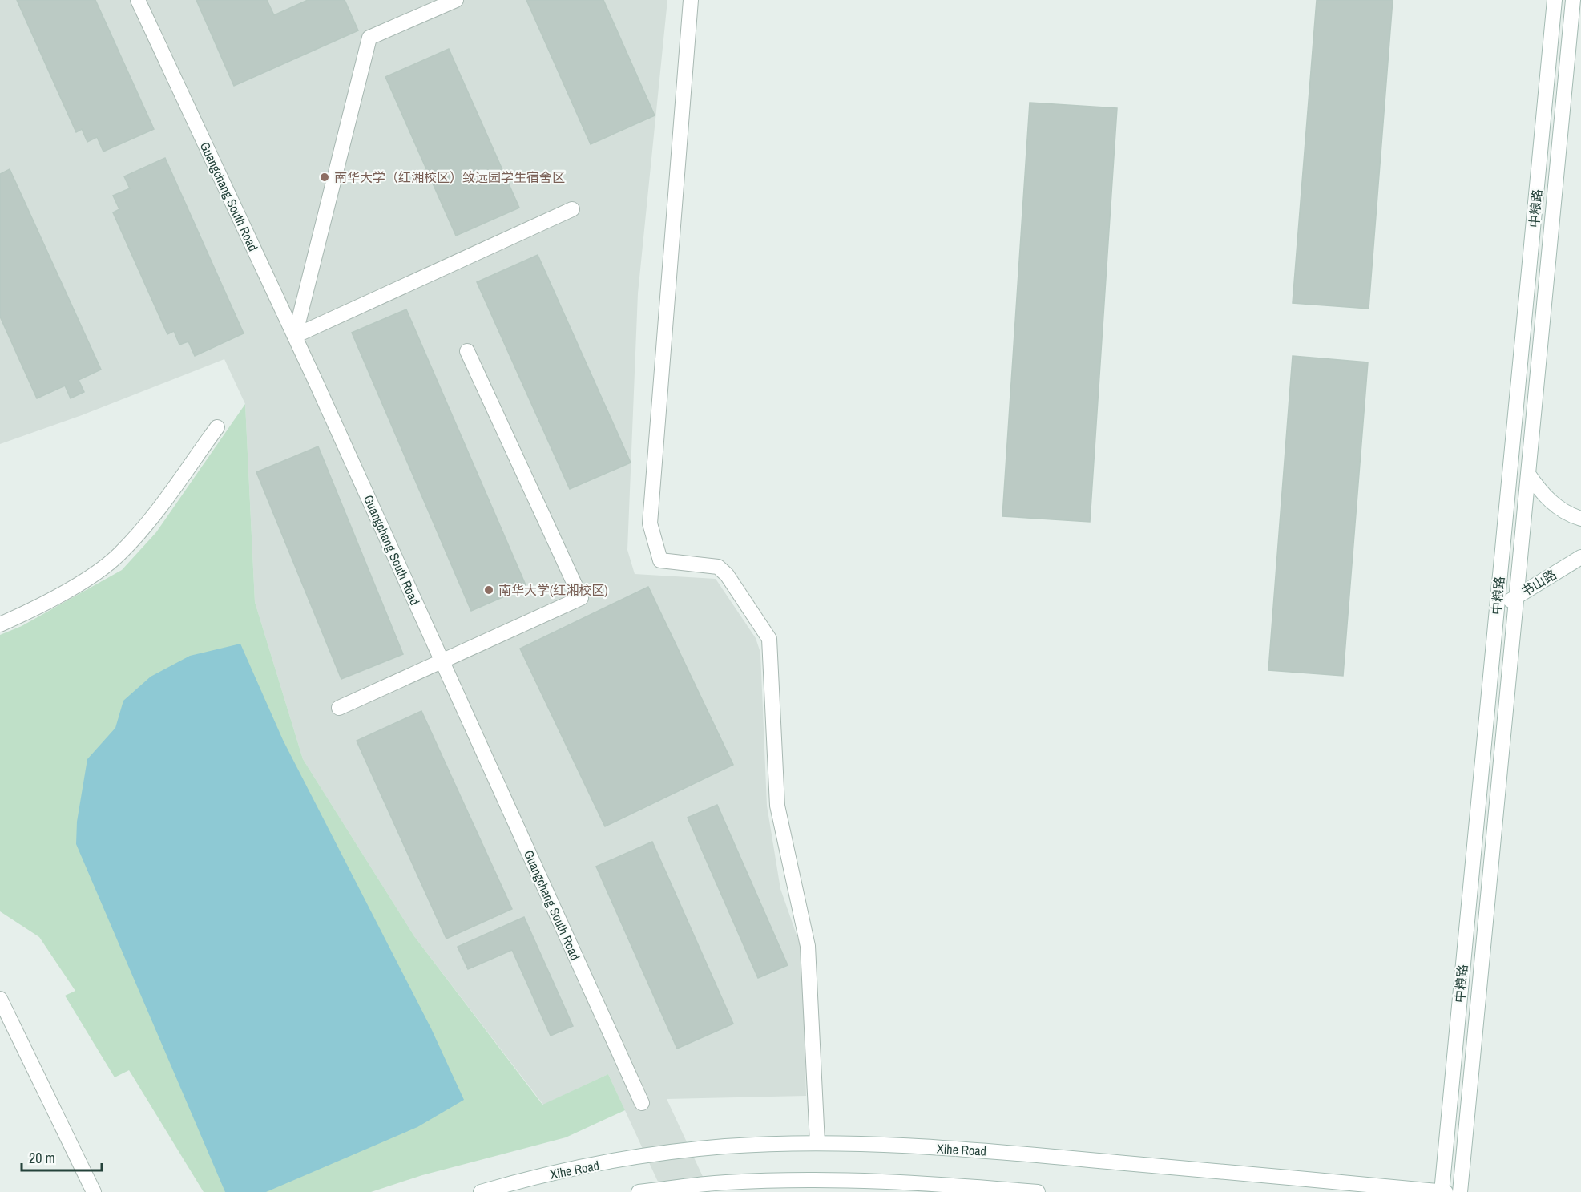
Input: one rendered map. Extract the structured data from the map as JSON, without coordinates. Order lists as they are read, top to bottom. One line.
{"streets":{"street":["Guangchang South Road","中粮路","书山路","Xihe Road"]},"crossings":[["中粮路","书山路"],["中粮路","Xihe Road"]],"places":["南华大学（红湘校区）致远园学生宿舍区","南华大学(红湘校区)"],"scale_bar":"20 m"}
